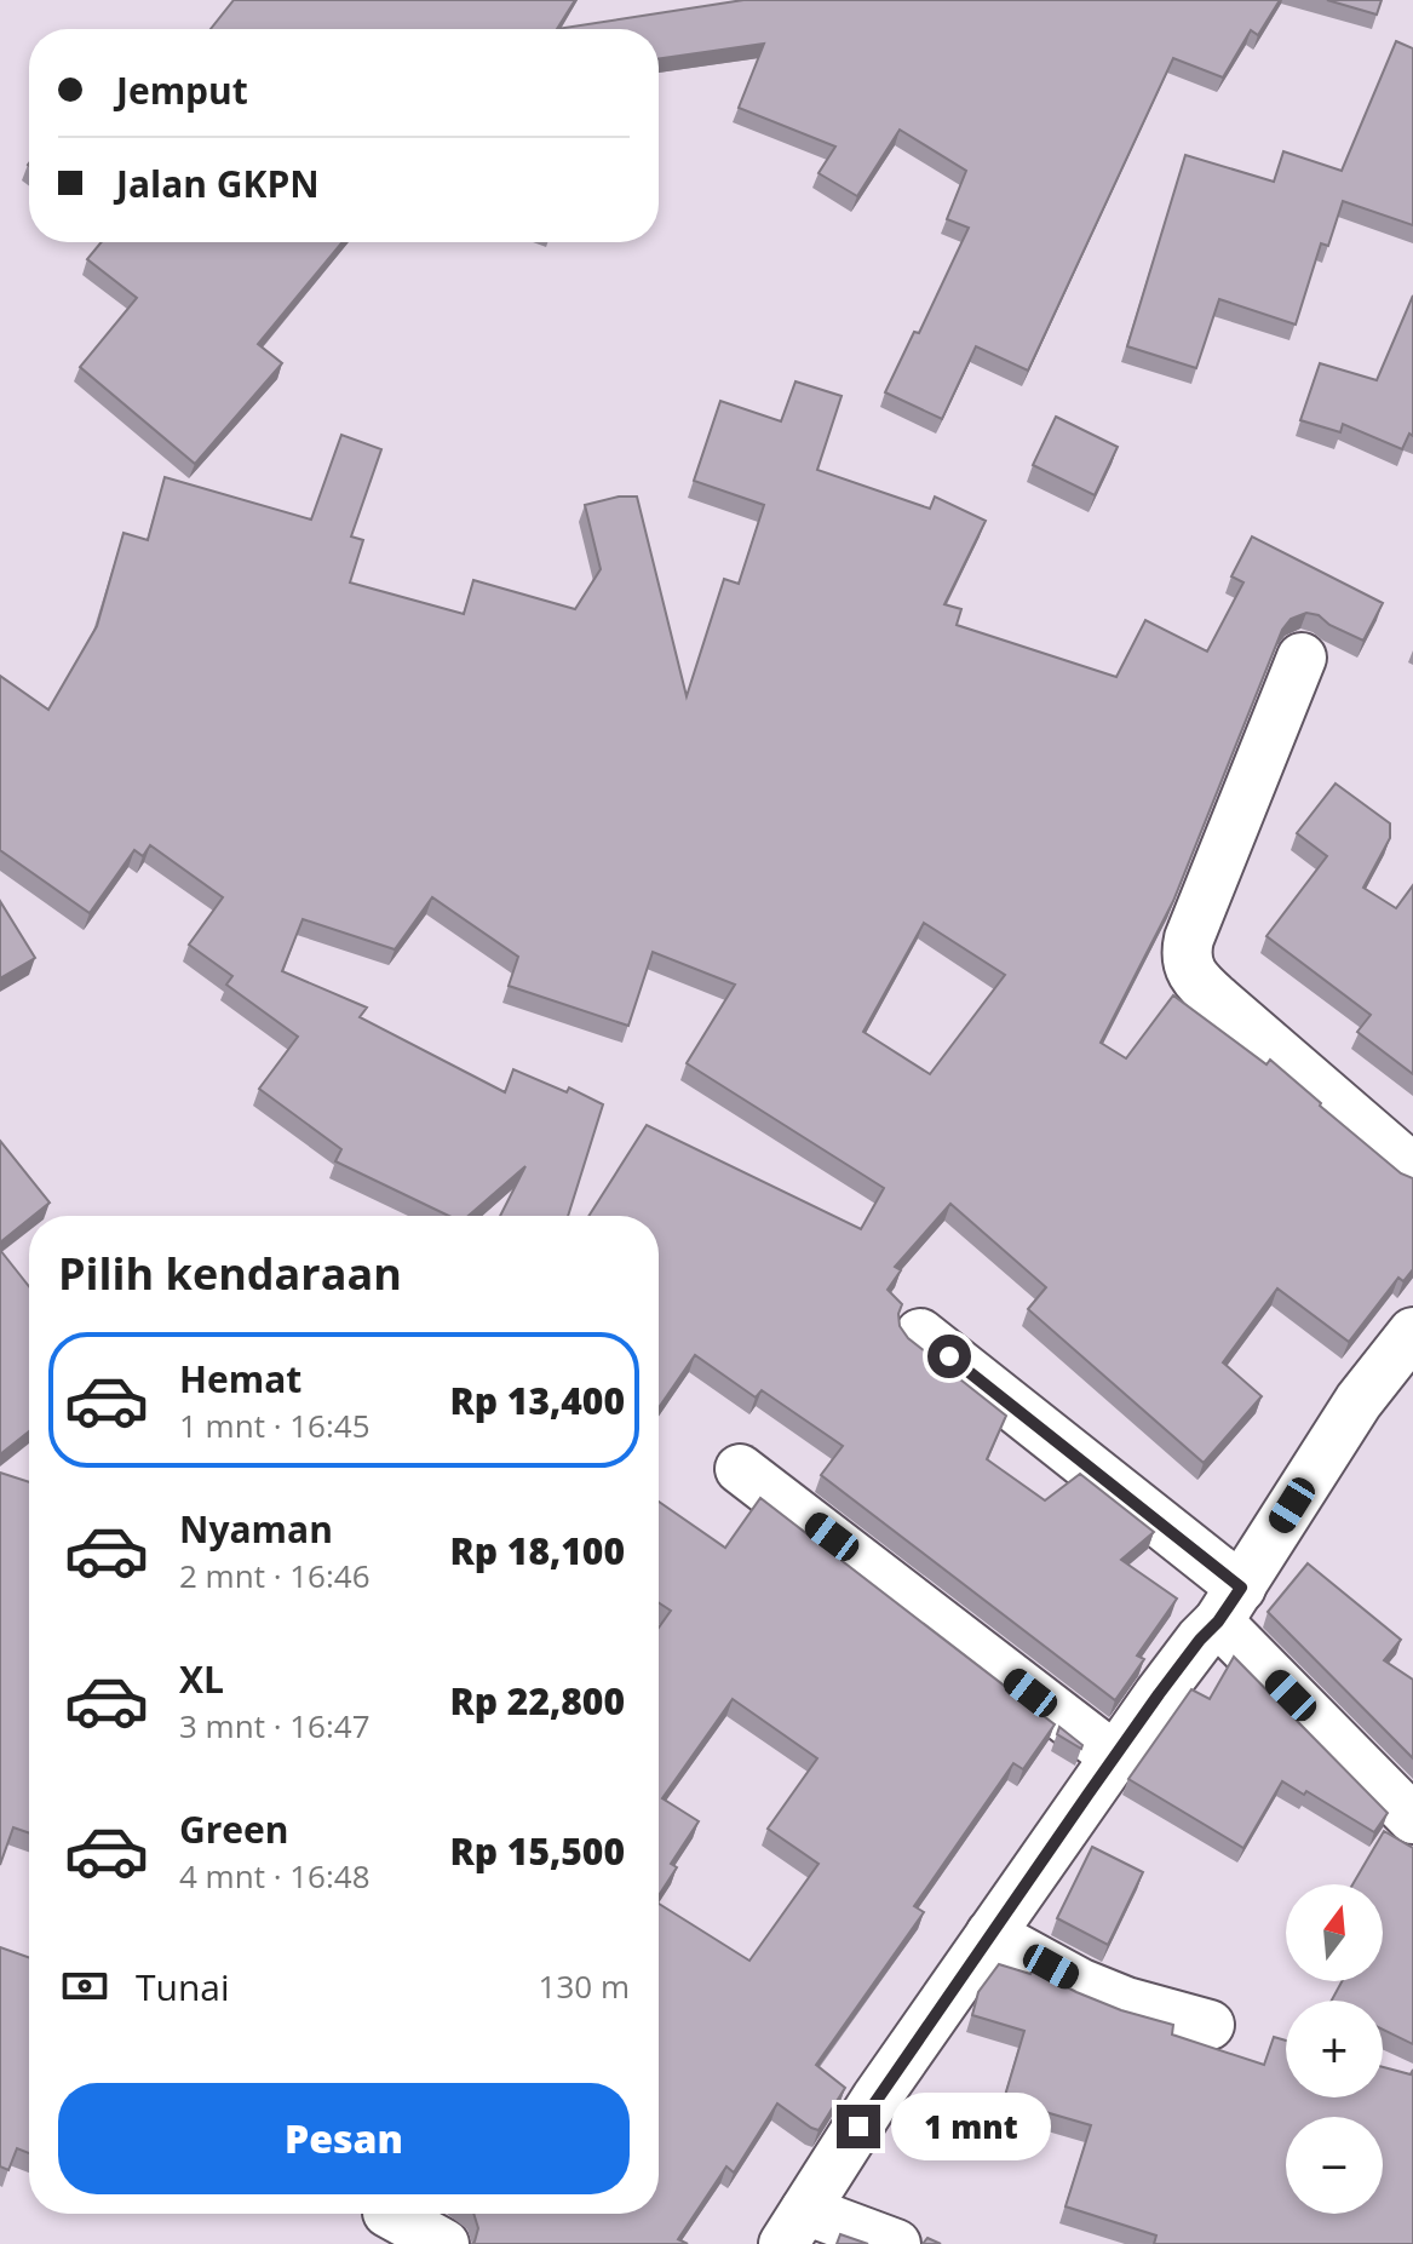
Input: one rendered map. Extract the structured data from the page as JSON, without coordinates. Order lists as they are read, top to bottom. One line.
{"north":"top","page":{"banner":["Jemput","Jalan GKPN"],"heading":"Pilih kendaraan","list":[{"name":"Hemat","note":"1 mnt · 16:45","value":"Rp 13,400"},{"name":"Nyaman","note":"2 mnt · 16:46","value":"Rp 18,100"},{"name":"XL","note":"3 mnt · 16:47","value":"Rp 22,800"},{"name":"Green","note":"4 mnt · 16:48","value":"Rp 15,500"}],"map_buttons":["+","−"],"pay":["Tunai","130 m"],"buttons":"Pesan","bubble":"1 mnt"}}
